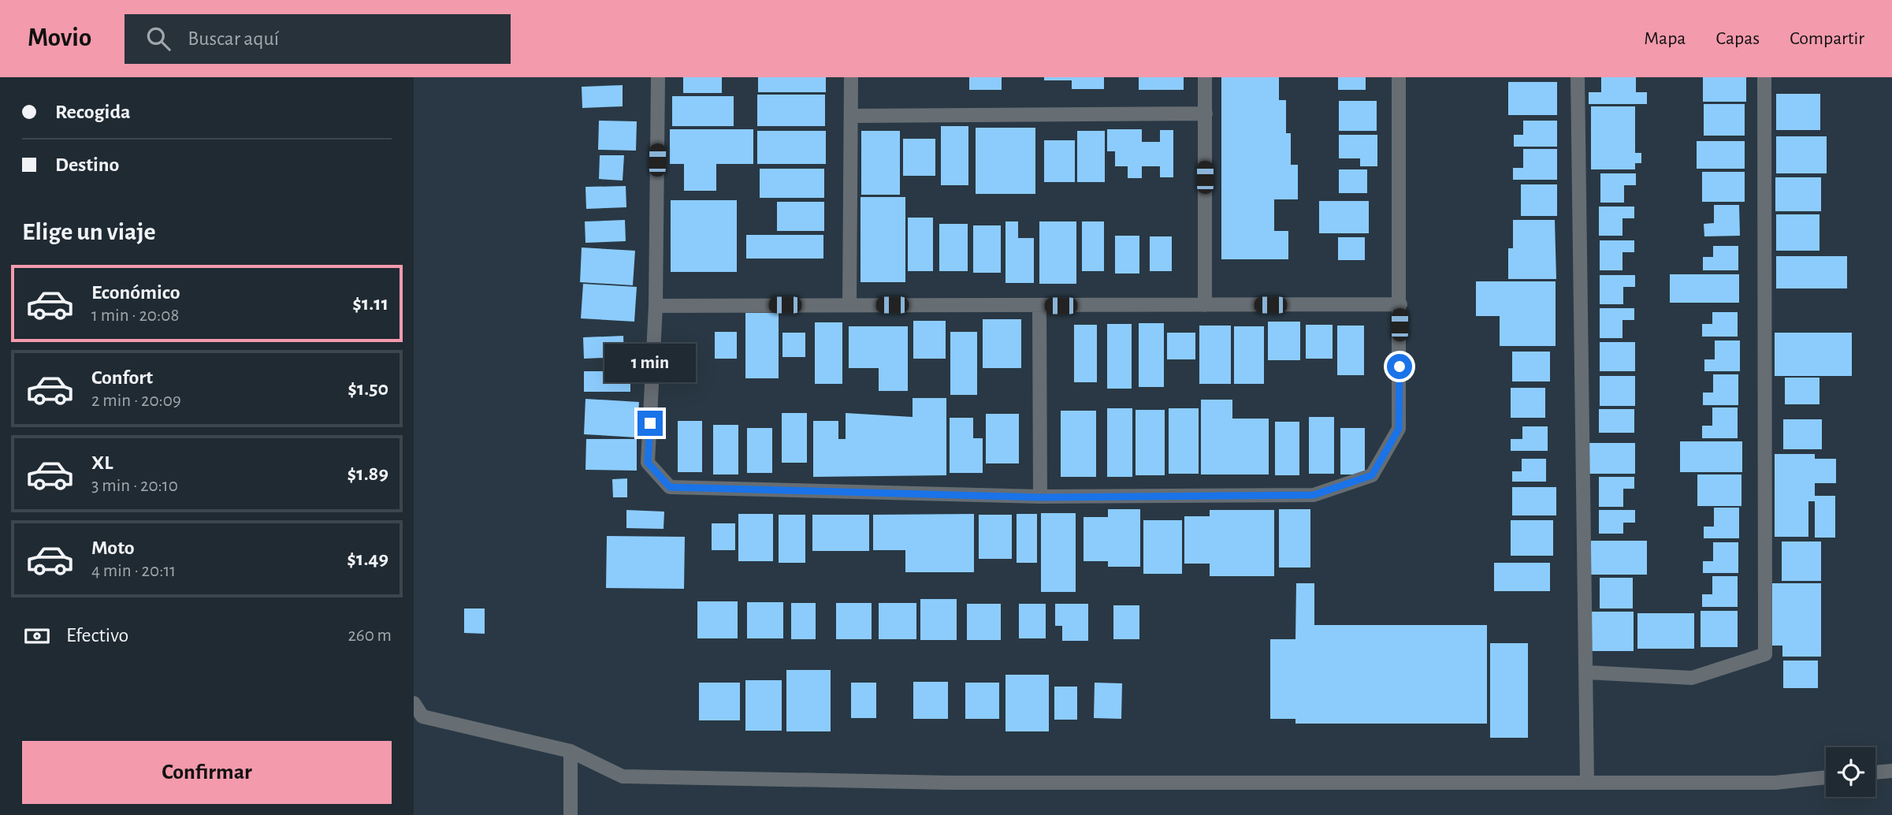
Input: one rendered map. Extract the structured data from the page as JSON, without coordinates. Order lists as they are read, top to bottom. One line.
{"page":{"header":"Movio","search":"Buscar aquí","nav":["Mapa","Capas","Compartir"],"banner":["Recogida","Destino"],"heading":"Elige un viaje","list":[{"name":"Económico","note":"1 min · 20:08","value":"$1.11"},{"name":"Confort","note":"2 min · 20:09","value":"$1.50"},{"name":"XL","note":"3 min · 20:10","value":"$1.89"},{"name":"Moto","note":"4 min · 20:11","value":"$1.49"}],"bubble":"1 min","pay":["Efectivo","260 m"],"buttons":"Confirmar"}}
